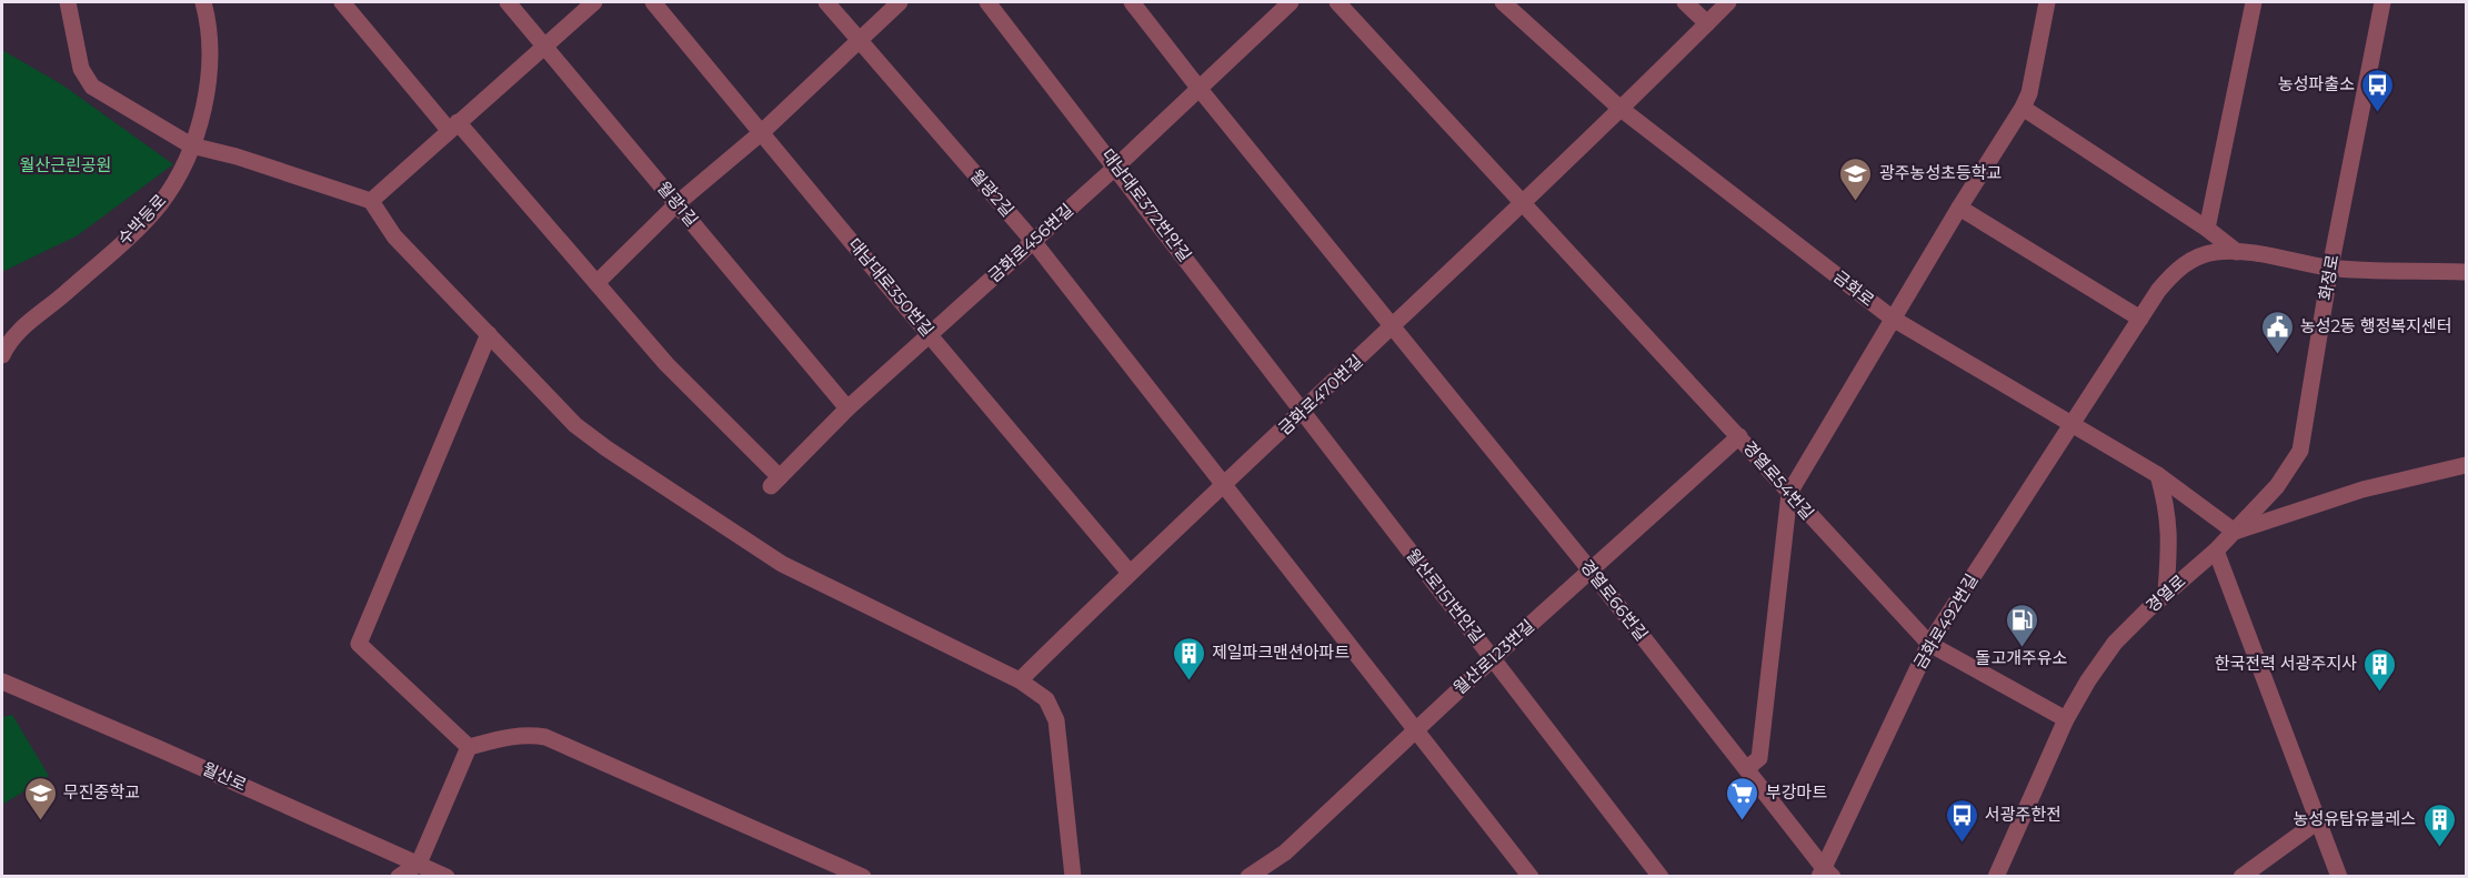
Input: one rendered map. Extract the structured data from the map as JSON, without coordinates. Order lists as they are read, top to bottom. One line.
{"streets":{"street":["월광2길","월광1길","대남대로372번안길","수박등로","금화로456번길","화정로","대남대로350번길","금화로","금화로470번길","경열로54번길","경열로","월산로151번안길","경열로66번길","금화로492번길","월산로123번길","월산로"]},"crossings":[["월광2길","금화로456번길"],["월광2길","금화로470번길"],["월광2길","월산로123번길"],["월광1길","금화로456번길"],["대남대로372번안길","금화로456번길"],["대남대로372번안길","금화로470번길"],["대남대로372번안길","월산로151번안길"],["금화로456번길","대남대로350번길"],["금화로456번길","경열로66번길"],["화정로","금화로"],["화정로","경열로"],["대남대로350번길","금화로470번길"],["금화로","금화로470번길"],["금화로","경열로"],["금화로","금화로492번길"],["금화로470번길","경열로54번길"],["금화로470번길","월산로151번안길"],["금화로470번길","경열로66번길"],["경열로54번길","경열로"],["경열로54번길","금화로492번길"],["경열로54번길","월산로123번길"],["월산로151번안길","월산로123번길"],["경열로66번길","금화로492번길"],["경열로66번길","월산로123번길"]],"parks":["월산근린공원"],"places":{"bus stop":["농성파출소","서광주한전"],"school or university":["광주농성초등학교","무진중학교"],"public building":["농성2동 행정복지센터"],"fuel station":["돌고개주유소"],"building":["제일파크맨션아파트","한국전력 서광주지사","농성유탑유블레스"],"supermarket":["부강마트"]}}
